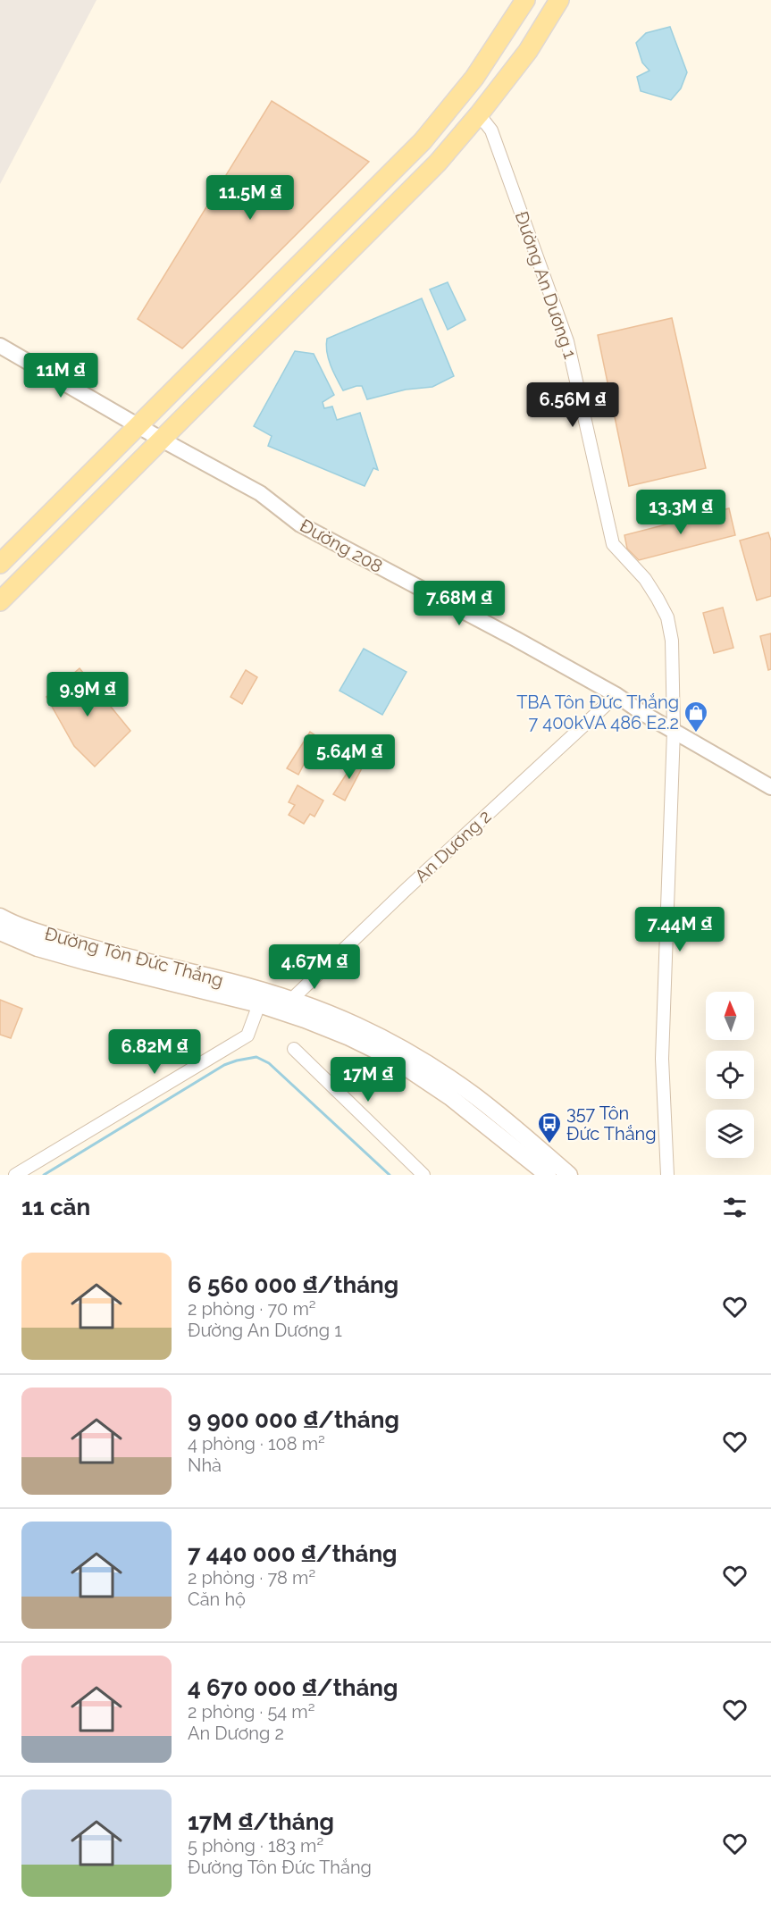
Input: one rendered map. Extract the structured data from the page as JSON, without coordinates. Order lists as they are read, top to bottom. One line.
{"streets":{"main road":["Đường Tôn Đức Thắng"],"street":["Đường An Dương 1","Đường 208","An Dương 2"]},"crossings":[["Đường An Dương 1","Đường 208"],["Đường 208","An Dương 2"],["An Dương 2","Đường Tôn Đức Thắng"]],"places":{"shop":["TBA Tôn Đức Thắng 7 400kVA 486 E2.2"],"bus stop":["357 Tôn Đức Thắng"]},"north":"top","page":{"price":["11.5M ₫","11M ₫","6.56M ₫","13.3M ₫","7.68M ₫","9.9M ₫","5.64M ₫","7.44M ₫","4.67M ₫","6.82M ₫","17M ₫"],"heading":"11 căn","list":[{"name":"6 560 000 ₫/tháng","note":"2 phòng · 70 m² · Đường An Dương 1"},{"name":"9 900 000 ₫/tháng","note":"4 phòng · 108 m² · Nhà"},{"name":"7 440 000 ₫/tháng","note":"2 phòng · 78 m² · Căn hộ"},{"name":"4 670 000 ₫/tháng","note":"2 phòng · 54 m² · An Dương 2"},{"name":"17M ₫/tháng","note":"5 phòng · 183 m² · Đường Tôn Đức Thắng"}]}}
